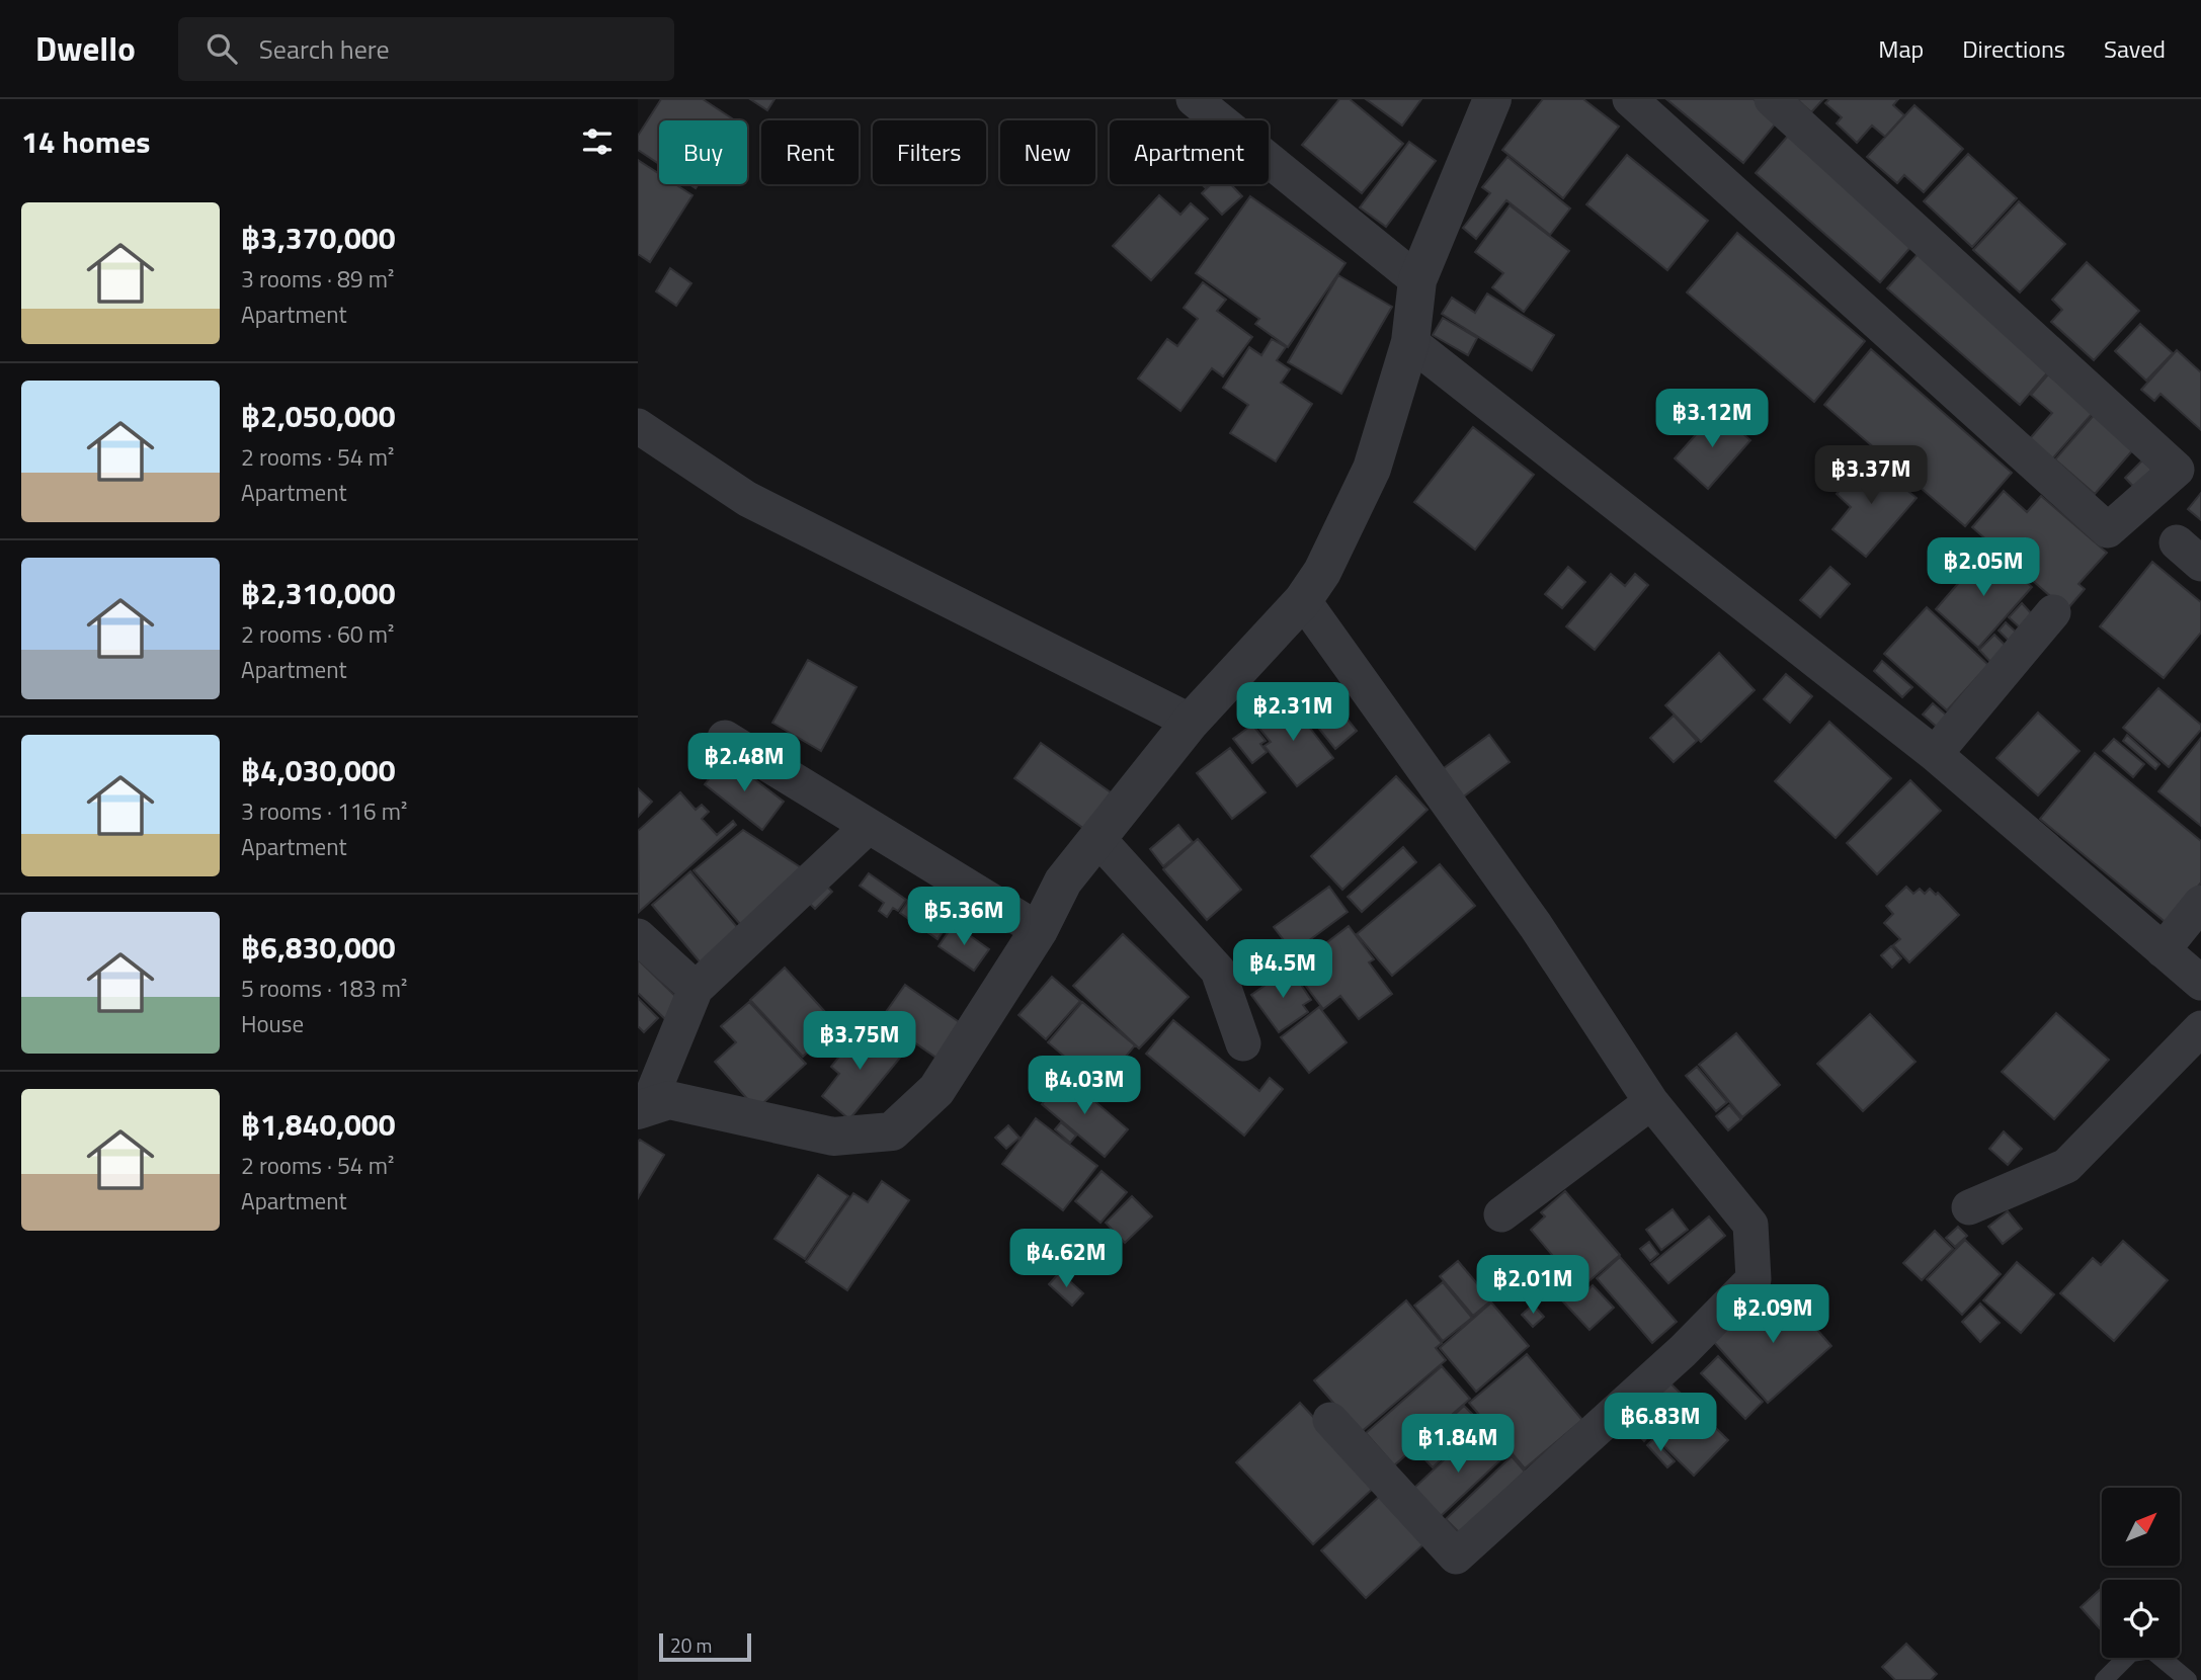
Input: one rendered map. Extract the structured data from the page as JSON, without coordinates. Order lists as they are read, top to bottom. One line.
{"scale_bar":"20 m","north":"top right","page":{"header":"Dwello","search":"Search here","nav":["Map","Directions","Saved"],"heading":"14 homes","chip":["Buy","Rent","Filters","New","Apartment"],"list":[{"name":"฿3,370,000","note":"3 rooms · 89 m² · Apartment"},{"name":"฿2,050,000","note":"2 rooms · 54 m² · Apartment"},{"name":"฿2,310,000","note":"2 rooms · 60 m² · Apartment"},{"name":"฿4,030,000","note":"3 rooms · 116 m² · Apartment"},{"name":"฿6,830,000","note":"5 rooms · 183 m² · House"},{"name":"฿1,840,000","note":"2 rooms · 54 m² · Apartment"}],"price":["฿3.12M","฿3.37M","฿2.05M","฿2.31M","฿2.48M","฿5.36M","฿4.5M","฿3.75M","฿4.03M","฿4.62M","฿2.01M","฿2.09M","฿6.83M","฿1.84M"],"scale":"20 m"}}
